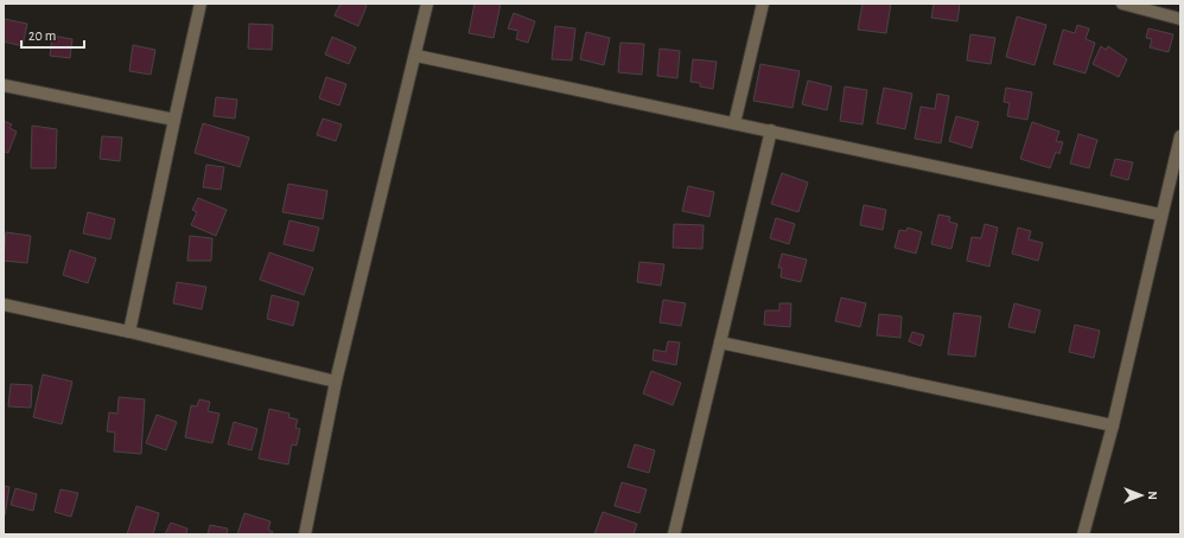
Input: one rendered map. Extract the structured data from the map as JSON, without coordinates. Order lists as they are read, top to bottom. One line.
{"scale_bar":"20 m","north":"right"}
